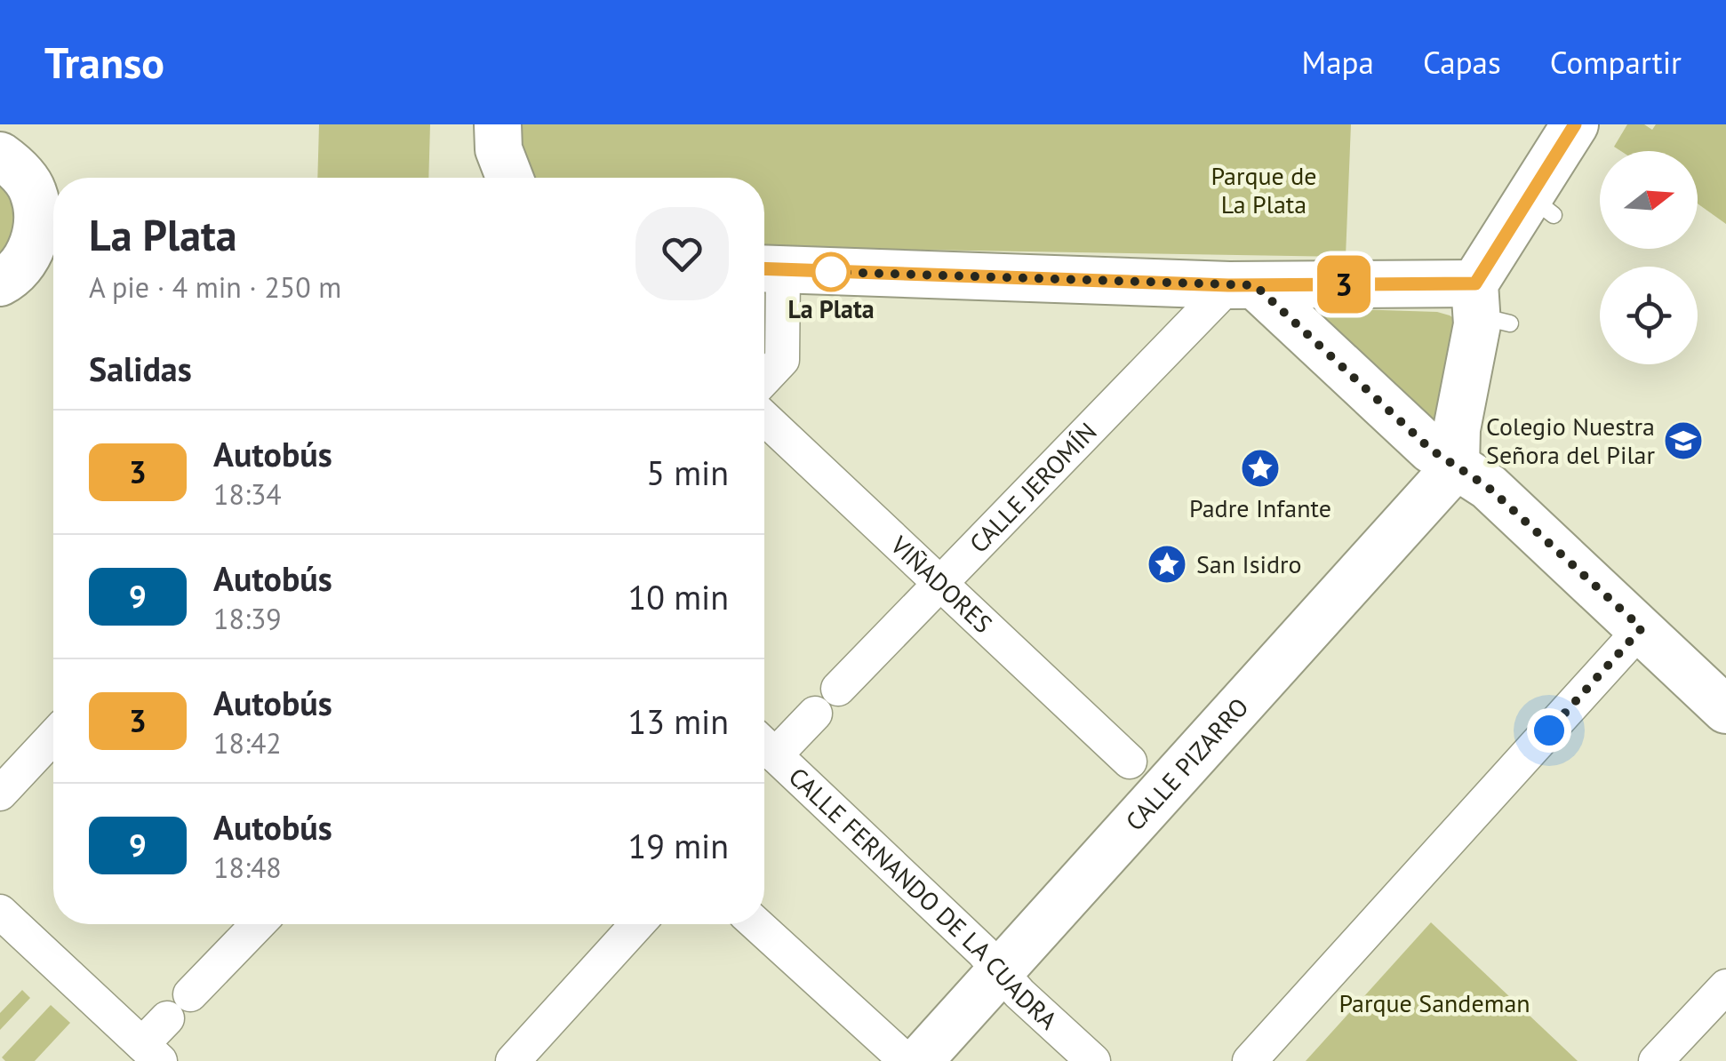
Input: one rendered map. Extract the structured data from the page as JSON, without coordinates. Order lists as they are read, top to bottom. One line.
{"streets":{"main road":["CALLE PIZARRO"],"street":["CALLE JEROMÍN","VIÑADORES","CALLE FERNANDO DE LA CUADRA"]},"crossings":[["CALLE JEROMÍN","VIÑADORES"],["CALLE PIZARRO","CALLE FERNANDO DE LA CUADRA"]],"parks":["Parque de La Plata","Parque Sandeman"],"places":{"other":["La Plata"],"school or university":["Colegio Nuestra Señora del Pilar"],"place":["Padre Infante","San Isidro"]},"lines":["bus line 3"],"north":"right","page":{"header":"Transo","nav":["Mapa","Capas","Compartir"],"on_map":"3","heading":[["La Plata","A pie · 4 min · 250 m"],"Salidas"],"list":[{"mark":"3","name":"Autobús","note":"18:34","value":"5 min"},{"mark":"9","name":"Autobús","note":"18:39","value":"10 min"},{"mark":"3","name":"Autobús","note":"18:42","value":"13 min"},{"mark":"9","name":"Autobús","note":"18:48","value":"19 min"}]}}
